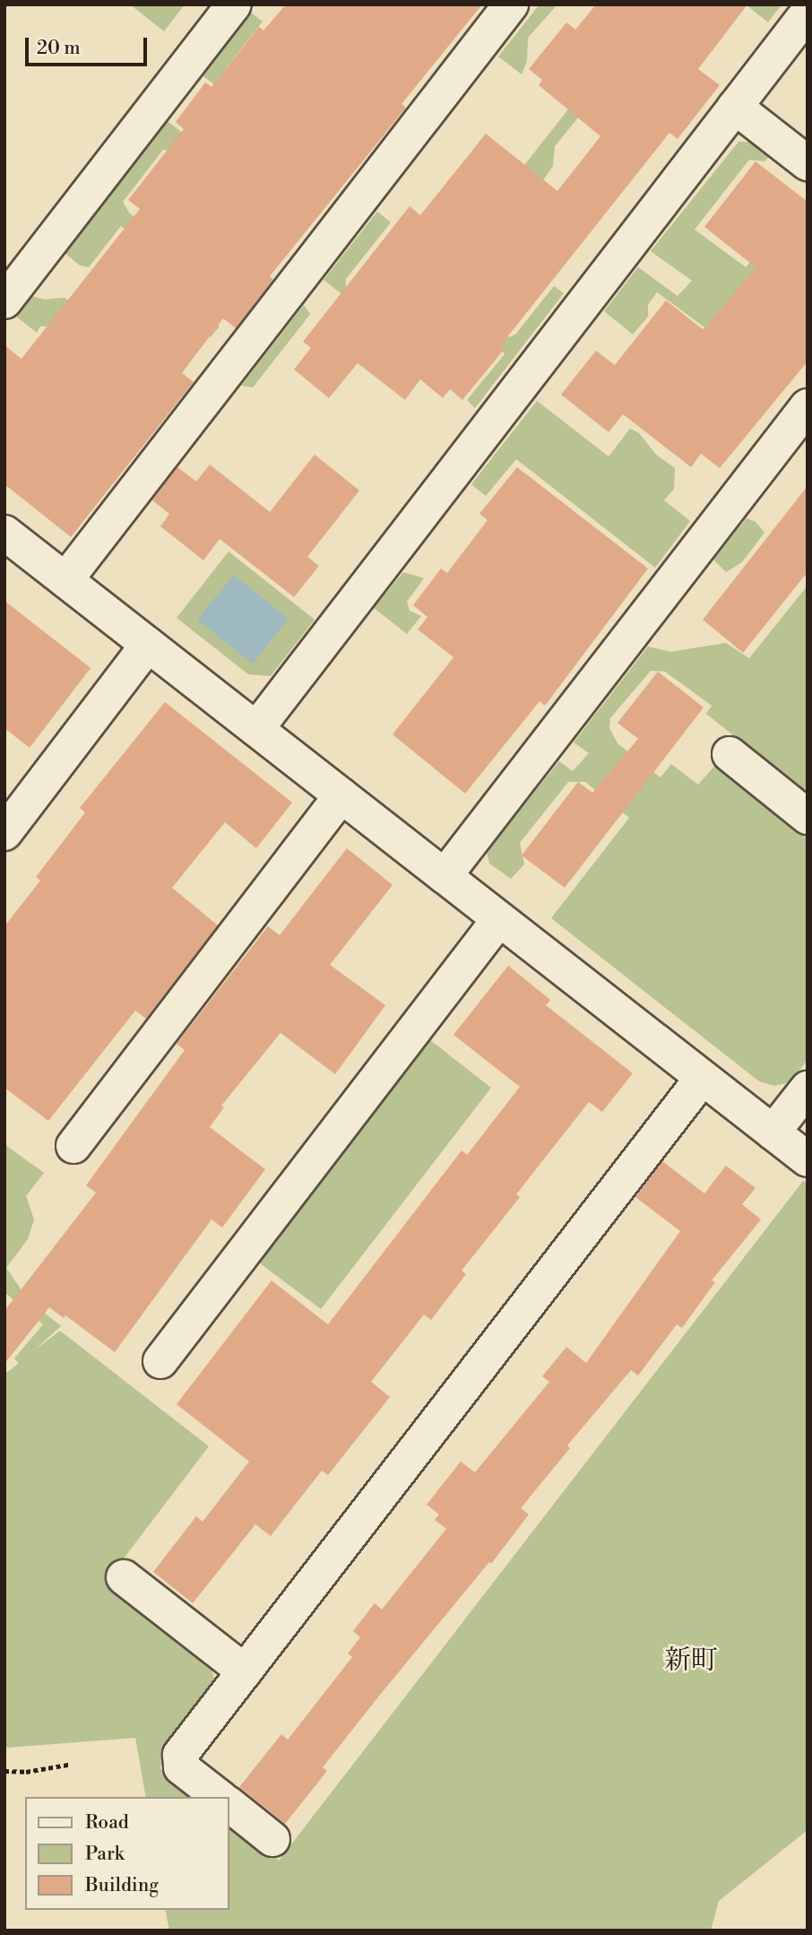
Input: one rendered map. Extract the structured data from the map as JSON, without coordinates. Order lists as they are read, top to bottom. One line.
{"districts":["新町"],"legend":["Road","Park","Building"],"scale_bar":"20 m"}
